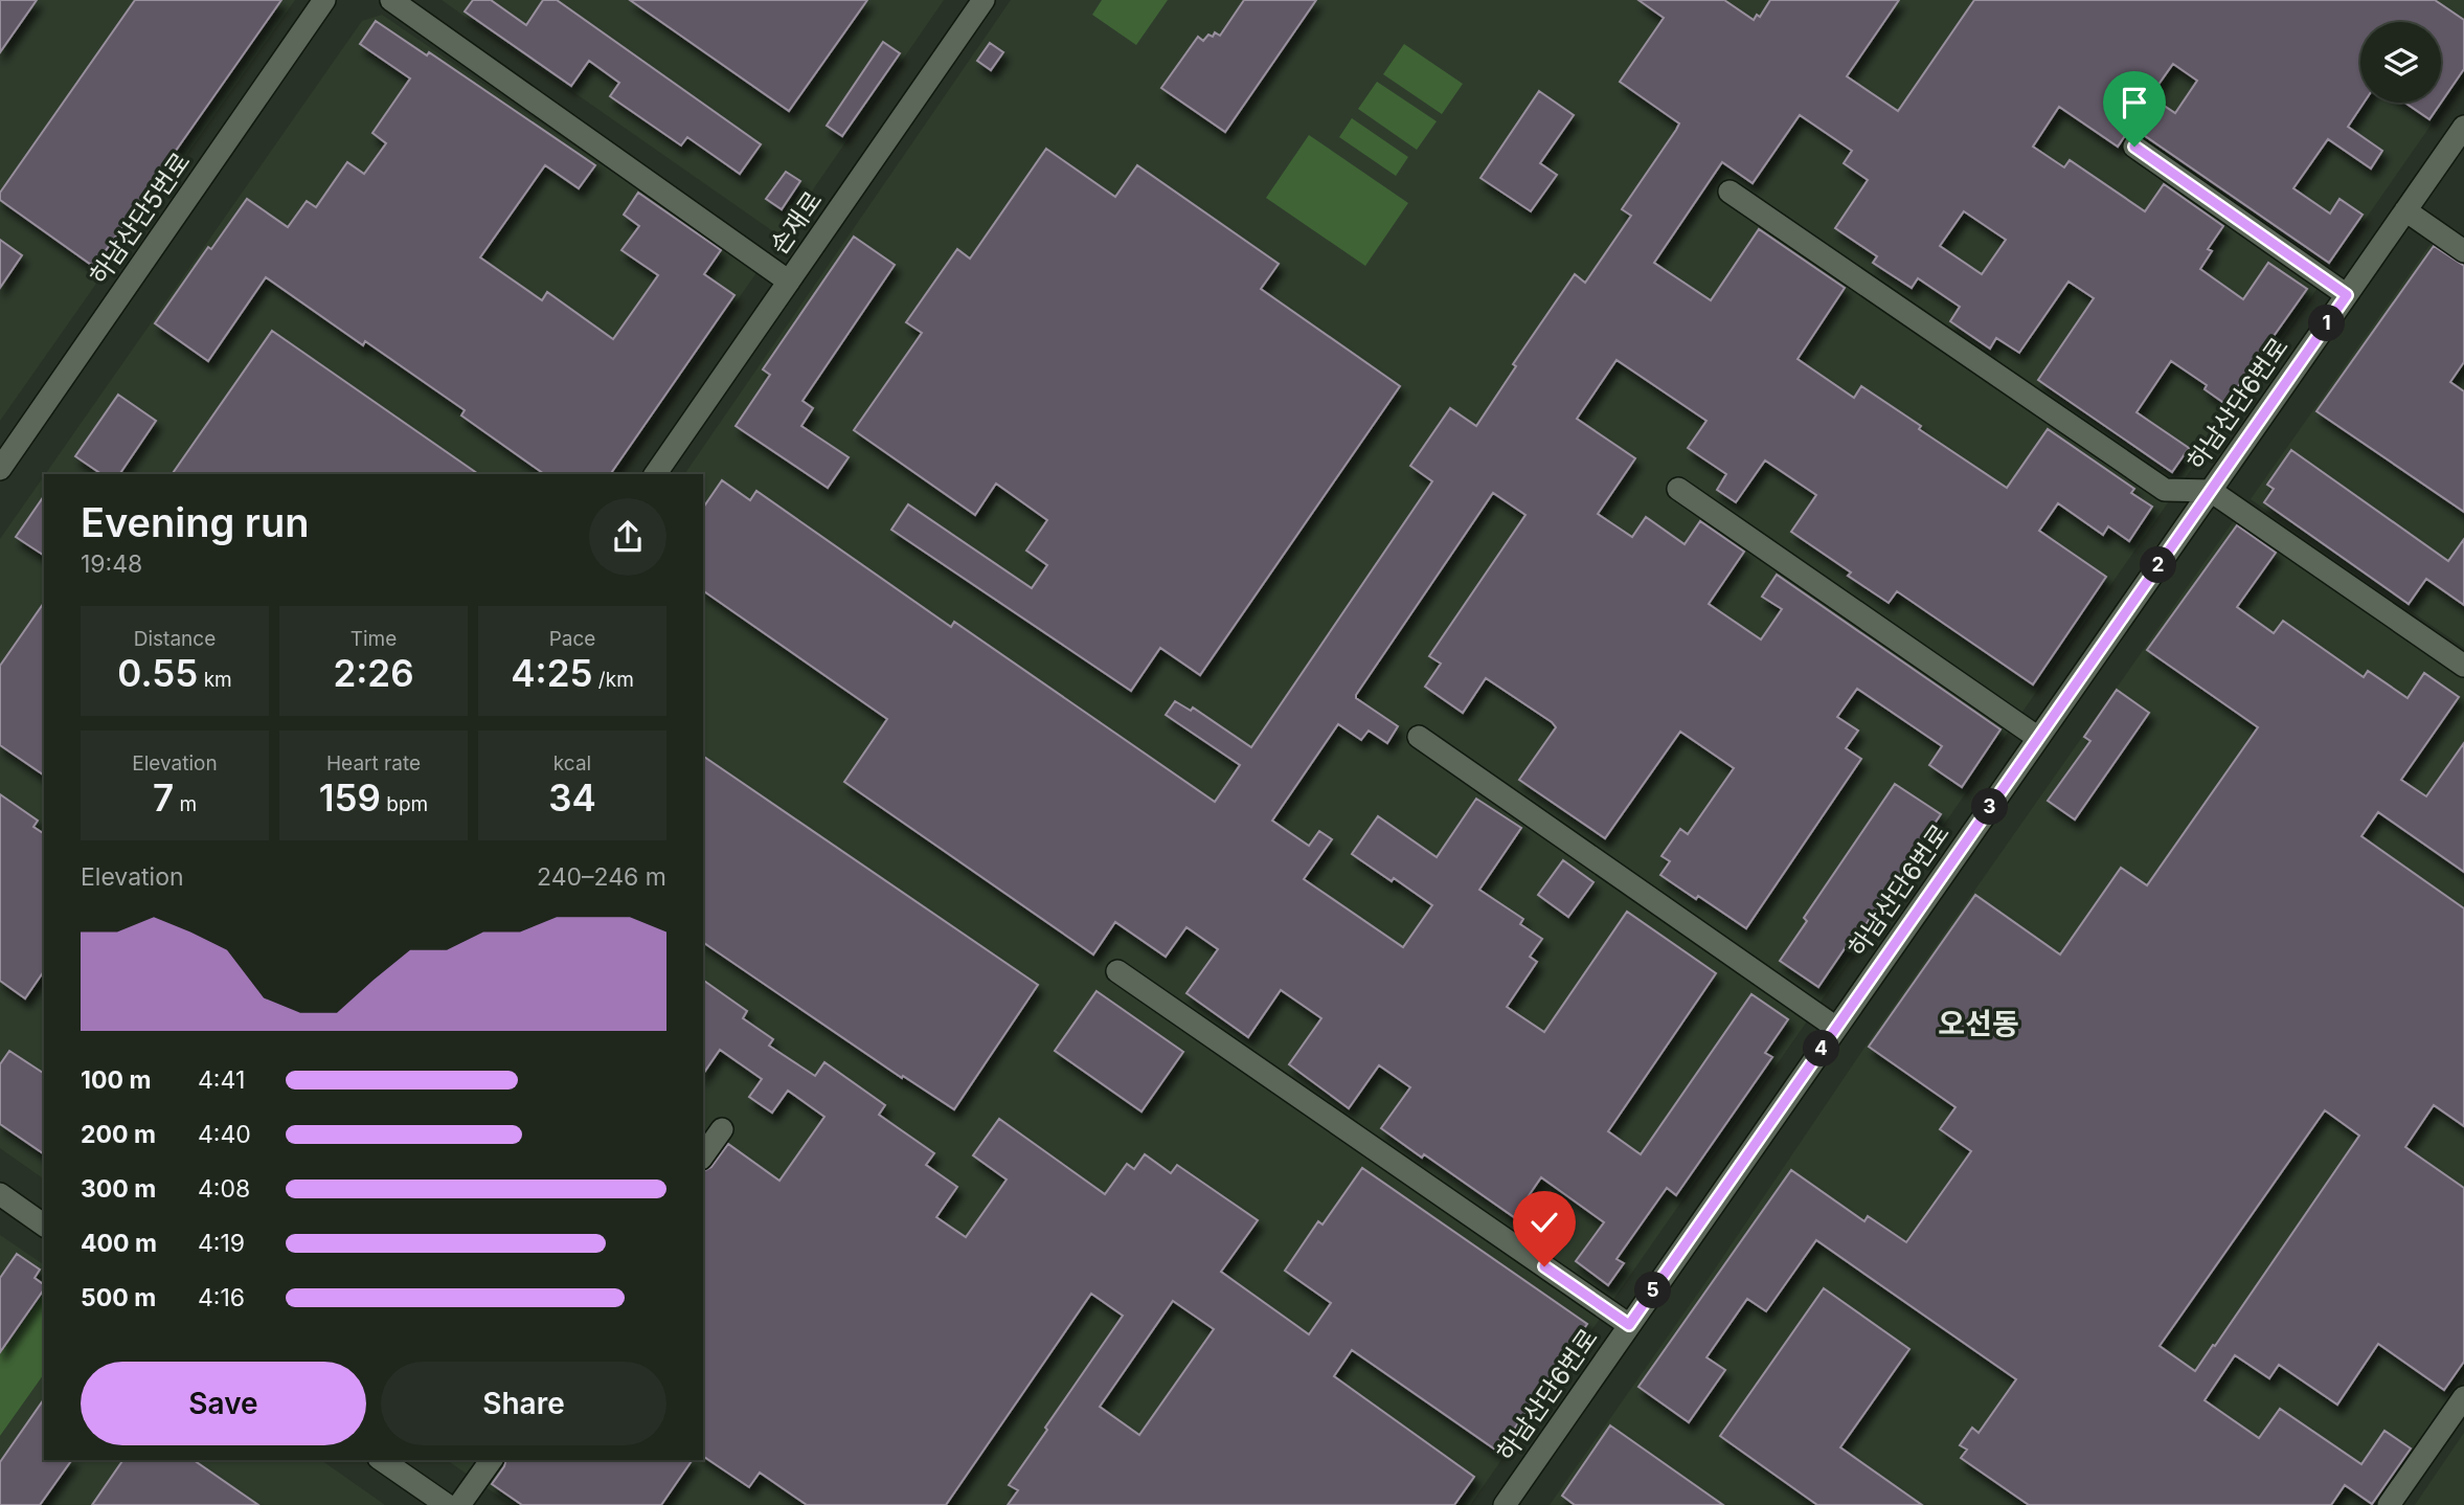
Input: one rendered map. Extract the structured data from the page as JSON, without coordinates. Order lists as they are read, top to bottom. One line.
{"streets":{"street":["하남산단5번로","손재로","하남산단6번로"]},"districts":["오선동"],"page":{"pins":["1","2","3","4","5"],"heading":["Evening run","19:48"],"stats":[["Distance","0.55 km"],["Time","2:26"],["Pace","4:25 /km"],["Elevation","7 m"],["Heart rate","159 bpm"],["kcal","34"]],"chart":["Elevation","240–246 m"],"list":[{"name":"100 m","note":"4:41"},{"name":"200 m","note":"4:40"},{"name":"300 m","note":"4:08"},{"name":"400 m","note":"4:19"},{"name":"500 m","note":"4:16"}],"buttons":["Save","Share"]}}
